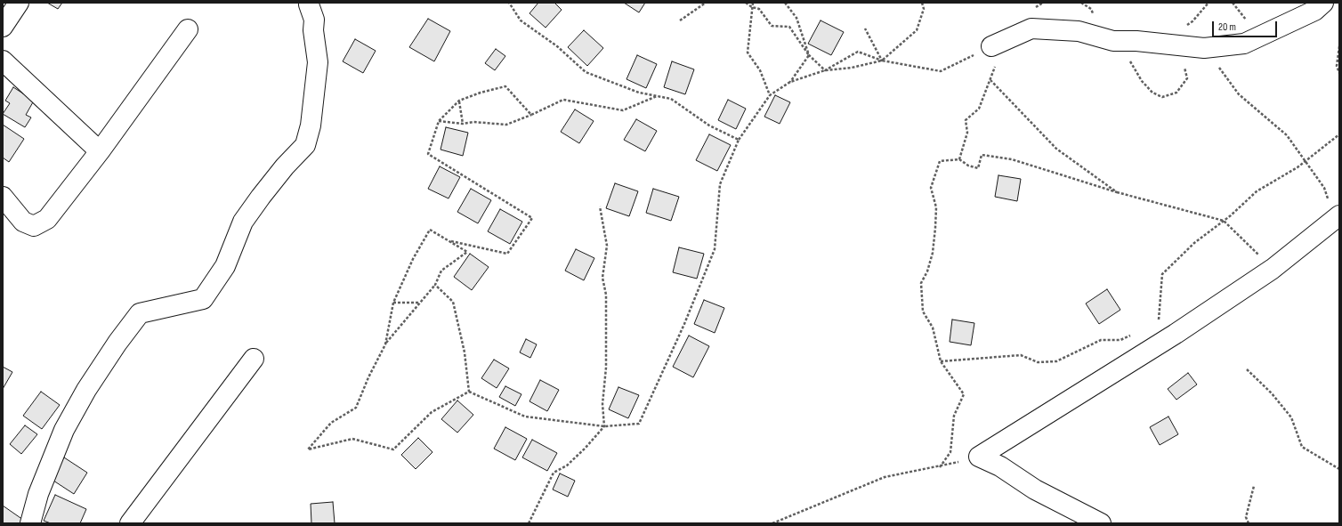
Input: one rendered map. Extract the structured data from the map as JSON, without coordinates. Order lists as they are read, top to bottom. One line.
{"scale_bar":"20 m"}
